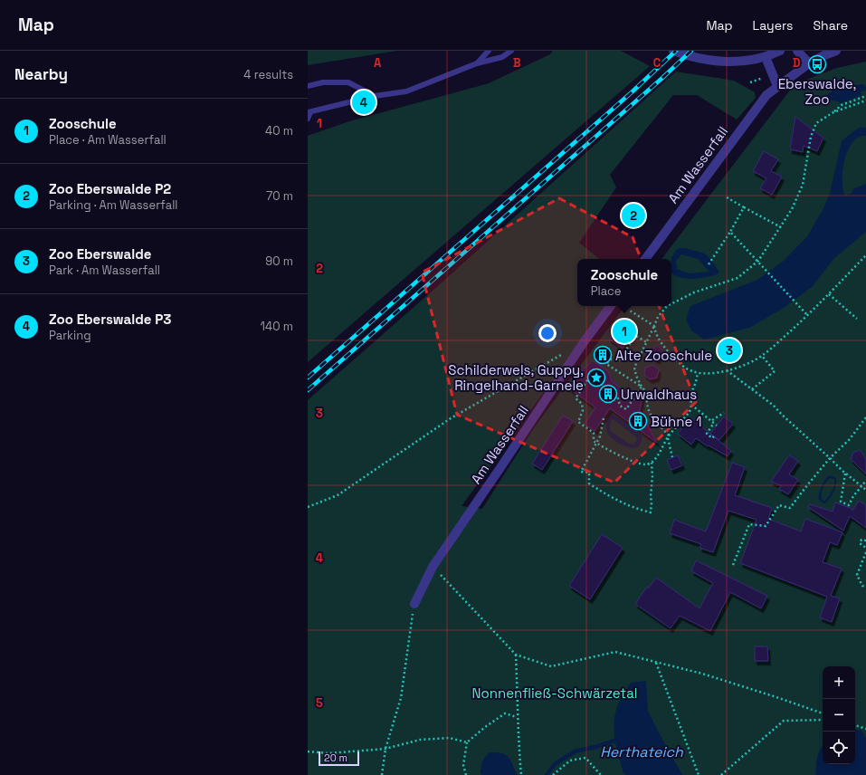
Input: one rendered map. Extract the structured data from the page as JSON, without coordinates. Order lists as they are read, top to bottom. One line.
{"streets":{"street":["Am Wasserfall"]},"water":["Herthateich"],"parks":["Nonnenfließ-Schwärzetal"],"places":{"bus stop":["Eberswalde, Zoo"],"building":["Alte Zooschule","Urwaldhaus","Bühne 1"],"place":["Schilderwels, Guppy, Ringelhand-Garnele"]},"scale_bar":"20 m","page":{"header":"Map","nav":["Map","Layers","Share"],"heading":["Nearby","4 results"],"pins":["4","2","1","3"],"list":[{"mark":"1","name":"Zooschule","note":"Place · Am Wasserfall","value":"40 m"},{"mark":"2","name":"Zoo Eberswalde P2","note":"Parking · Am Wasserfall","value":"70 m"},{"mark":"3","name":"Zoo Eberswalde","note":"Park · Am Wasserfall","value":"90 m"},{"mark":"4","name":"Zoo Eberswalde P3","note":"Parking","value":"140 m"}],"popup":["Zooschule","Place"],"map_buttons":["+","−"],"scale":"20 m"},"grid":{"columns":["A","B","C","D"],"rows":["1","2","3","4","5"]}}
